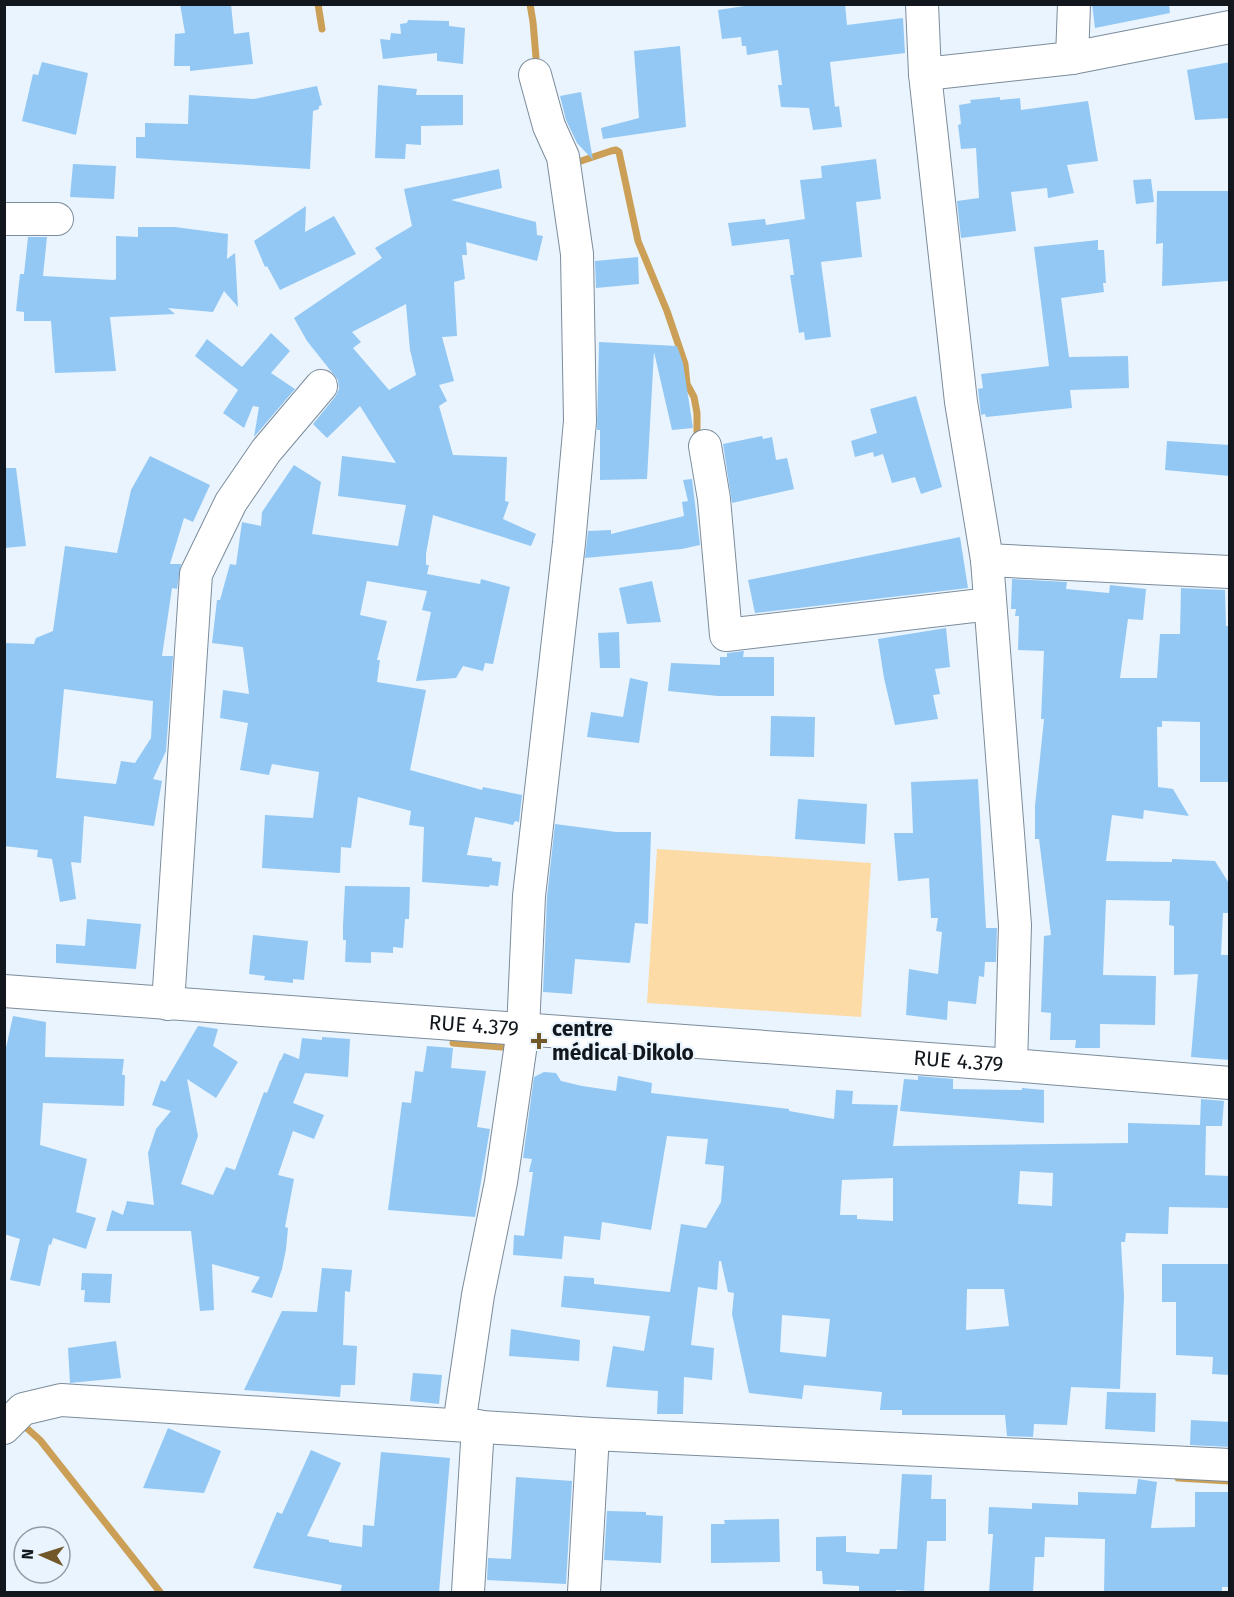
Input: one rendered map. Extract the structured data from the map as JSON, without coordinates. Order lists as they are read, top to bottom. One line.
{"streets":{"street":["RUE 4.379"]},"places":{"health":["centre médical Dikolo"]},"north":"left"}
